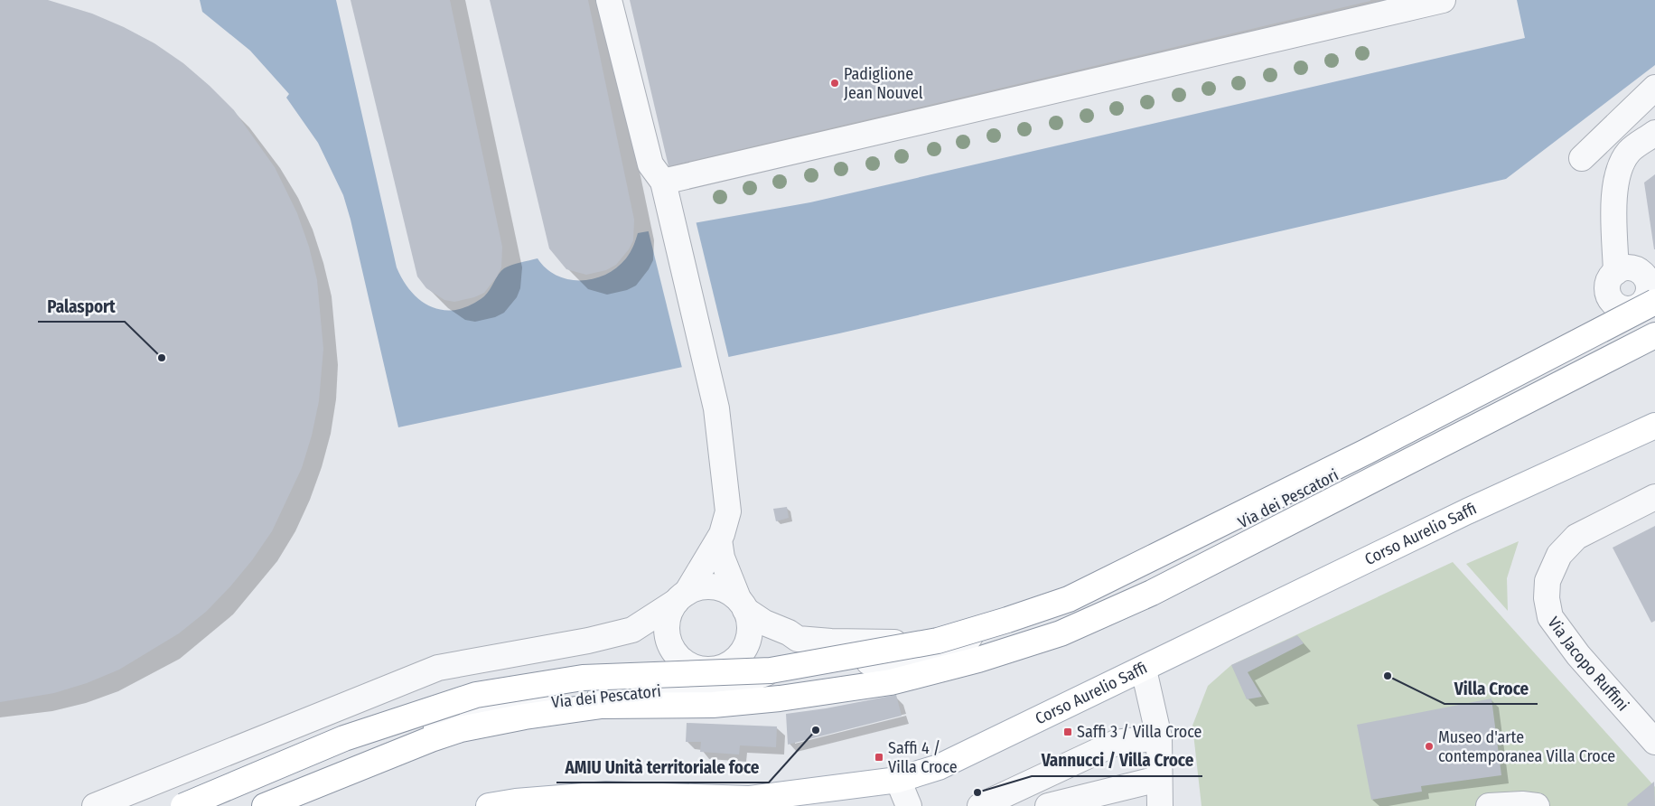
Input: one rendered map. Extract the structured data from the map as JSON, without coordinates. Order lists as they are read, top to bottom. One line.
{"streets":{"main road":["Corso Aurelio Saffi"],"street":["Via dei Pescatori","Via Jacopo Ruffini"]},"places":{"other":["Padiglione Jean Nouvel","Palasport","Villa Croce","AMIU Unità territoriale foce","Museo d'arte contemporanea Villa Croce","Vannucci / Villa Croce"],"transit":["Saffi 3 / Villa Croce","Saffi 4 / Villa Croce"]}}
